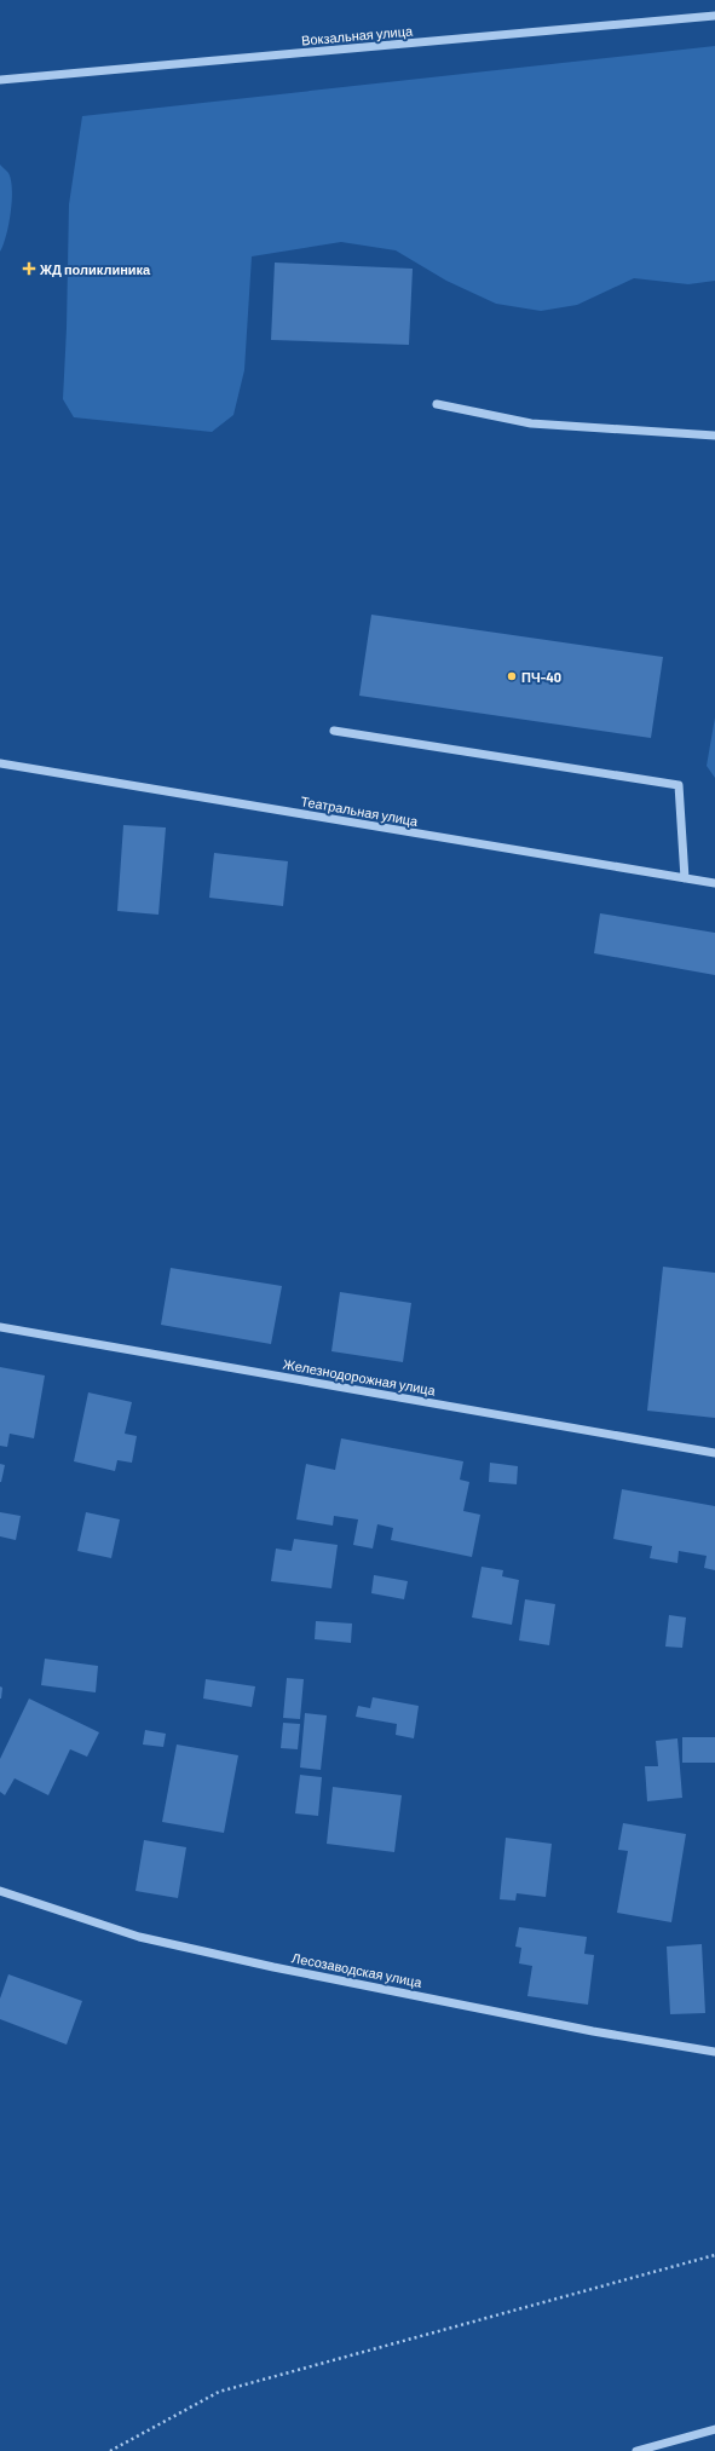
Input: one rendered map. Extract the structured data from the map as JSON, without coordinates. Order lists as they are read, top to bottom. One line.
{"streets":{"street":["Вокзальная улица","Театральная улица","Железнодорожная улица","Лесозаводская улица"]},"places":{"health":["ЖД поликлиника"],"other":["ПЧ-40"]}}
